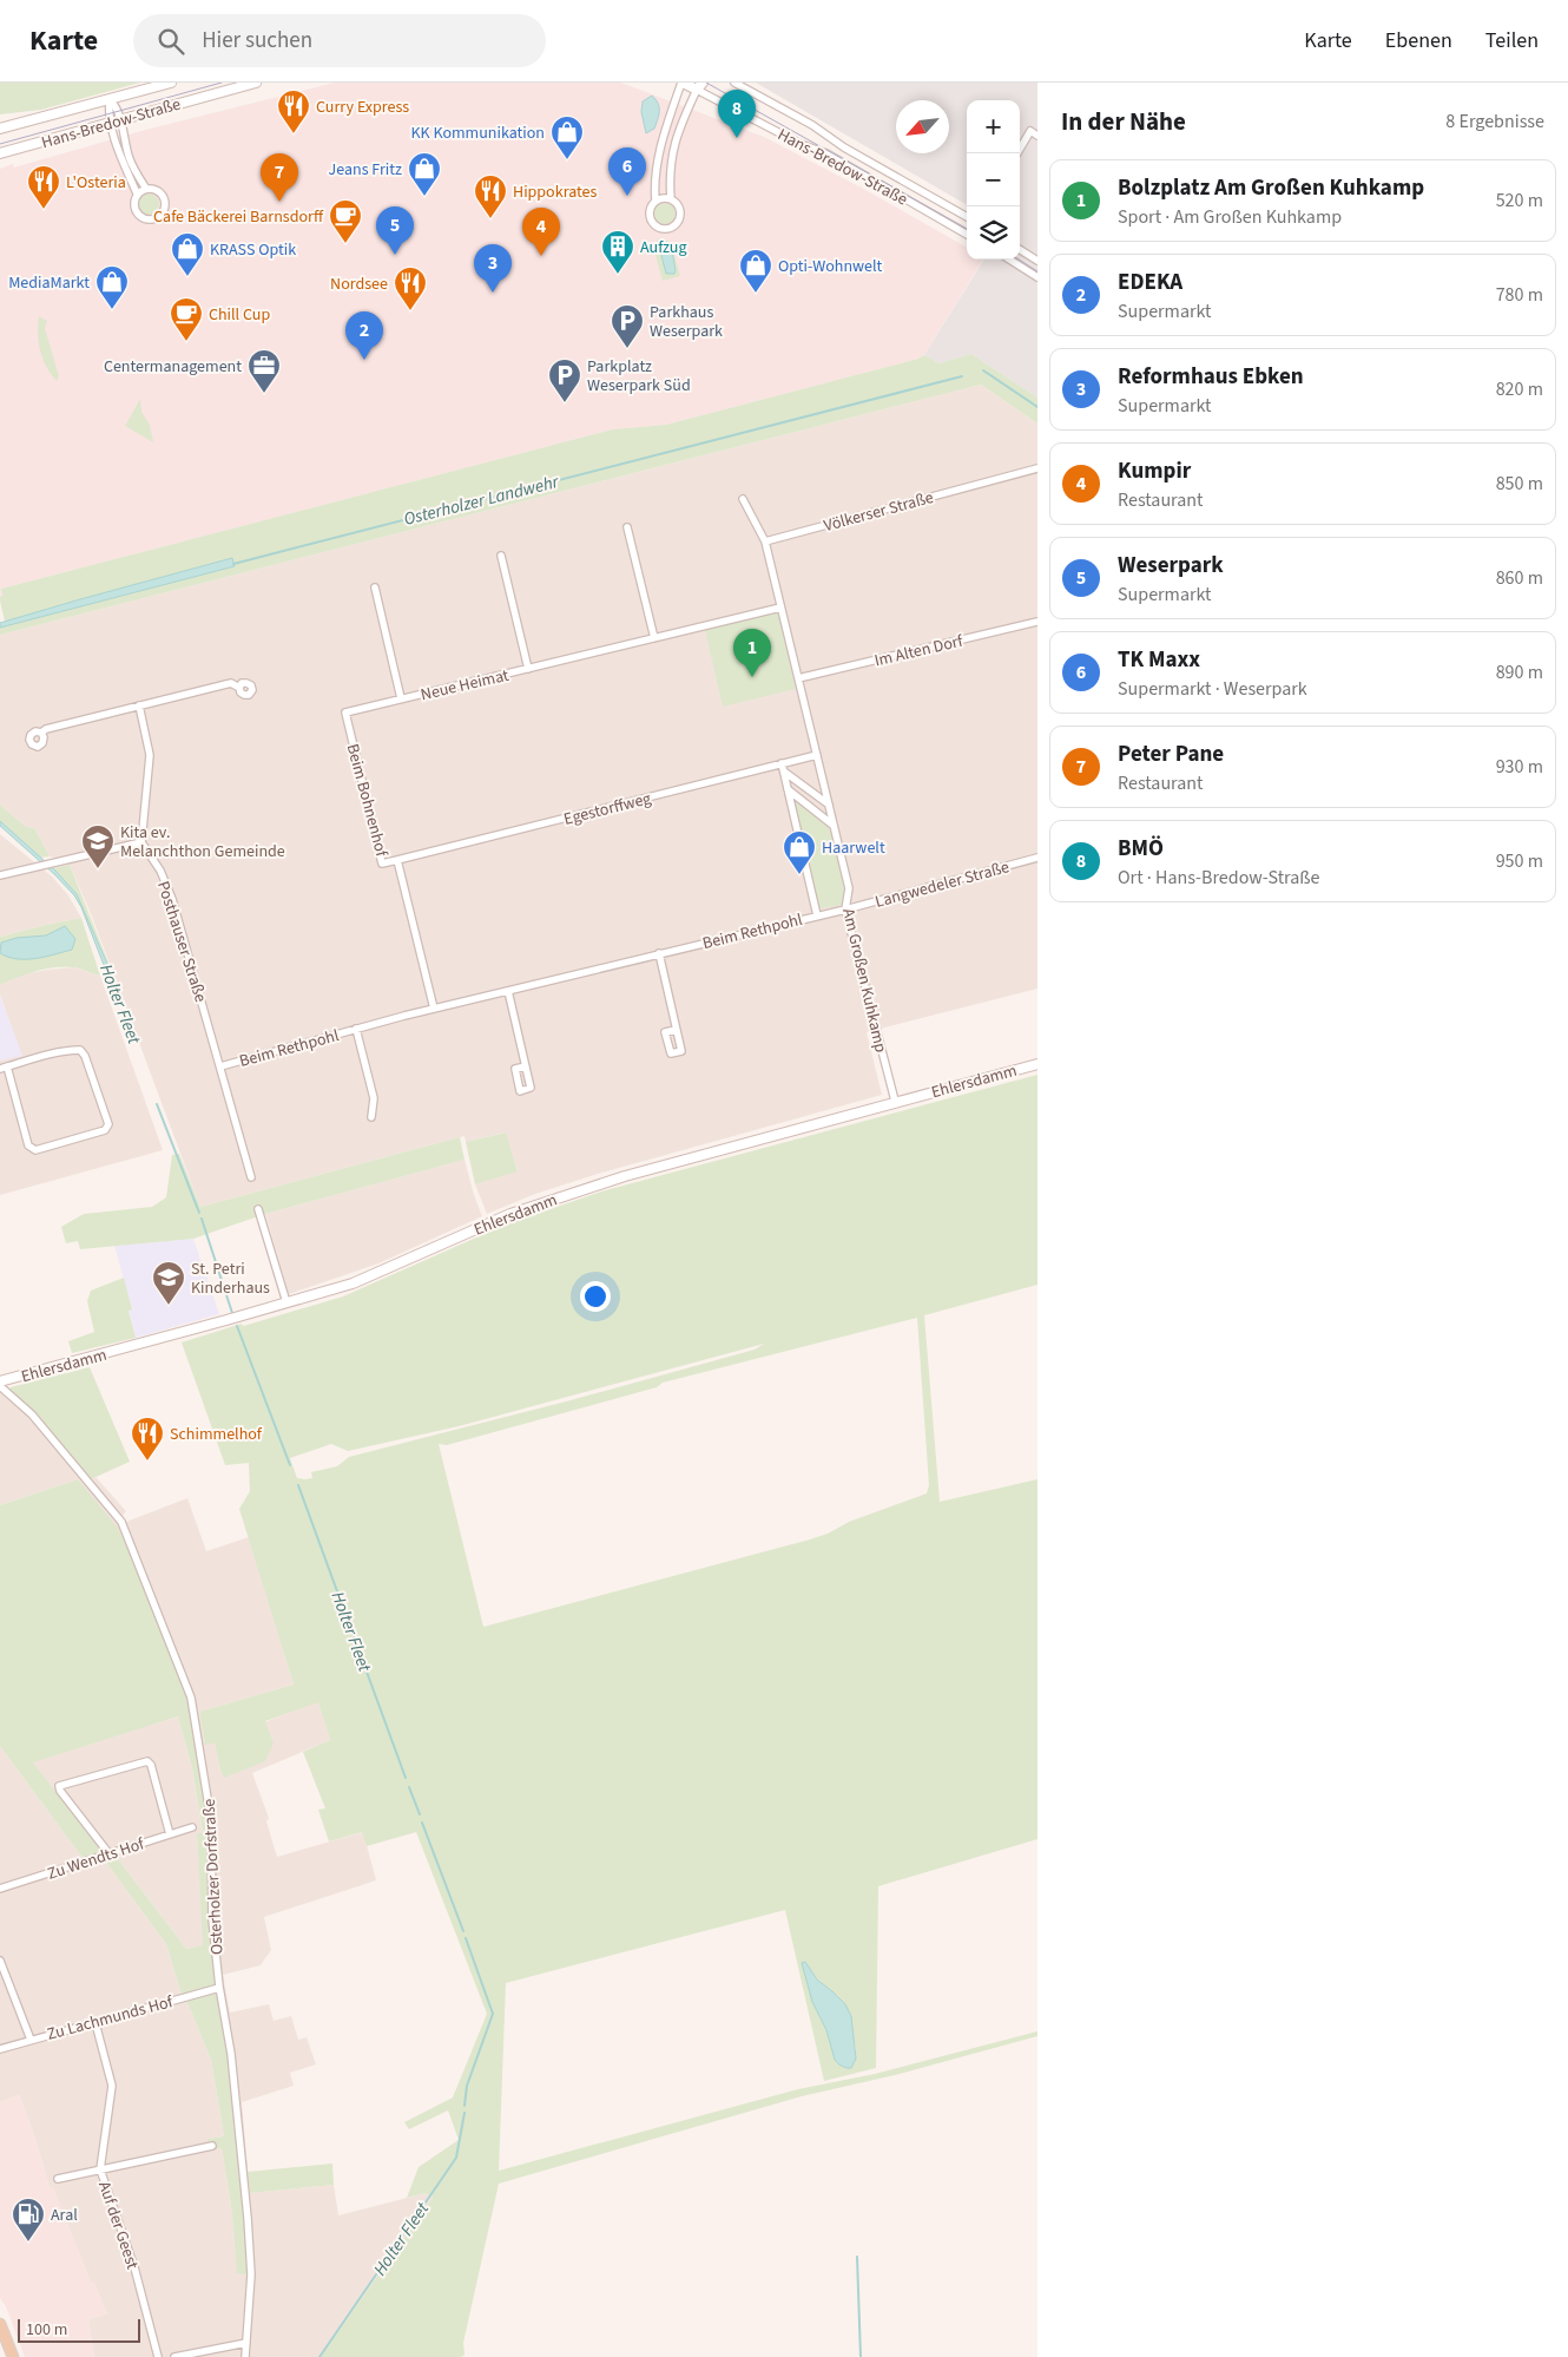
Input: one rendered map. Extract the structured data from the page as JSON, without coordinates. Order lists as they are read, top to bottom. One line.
{"streets":{"street":["Hans-Bredow-Straße","Völkerser Straße","Im Alten Dorf","Neue Heimat","Beim Bohnenhof","Egestorffweg","Langwedeler Straße","Beim Rethpohl","Posthauser Straße","Am Großen Kuhkamp","Ehlersdamm","Zu Wendts Hof","Osterholzer Dorfstraße","Zu Lachmunds Hof","Auf der Geest"]},"crossings":[["Völkerser Straße","Am Großen Kuhkamp"],["Im Alten Dorf","Am Großen Kuhkamp"],["Neue Heimat","Beim Bohnenhof"],["Neue Heimat","Am Großen Kuhkamp"],["Beim Bohnenhof","Egestorffweg"],["Beim Bohnenhof","Beim Rethpohl"],["Egestorffweg","Am Großen Kuhkamp"],["Langwedeler Straße","Beim Rethpohl"],["Langwedeler Straße","Am Großen Kuhkamp"],["Beim Rethpohl","Posthauser Straße"],["Beim Rethpohl","Am Großen Kuhkamp"],["Am Großen Kuhkamp","Ehlersdamm"],["Ehlersdamm","Osterholzer Dorfstraße"],["Osterholzer Dorfstraße","Zu Lachmunds Hof"],["Zu Lachmunds Hof","Auf der Geest"]],"water":["Osterholzer Landwehr","Holter Fleet"],"places":{"restaurant":["Curry Express","L'Osteria","Hippokrates","Nordsee","Schimmelhof"],"shop":["KK Kommunikation","Jeans Fritz","KRASS Optik","Opti-Wohnwelt","MediaMarkt","Haarwelt"],"cafe":["Cafe Bäckerei Barnsdorff","Chill Cup"],"building":["Aufzug"],"parking":["Parkhaus Weserpark","Parkplatz Weserpark Süd"],"office":["Centermanagement"],"school or university":["Kita ev. Melanchthon Gemeinde","St. Petri Kinderhaus"],"fuel station":["Aral"]},"scale_bar":"100 m","north":"bottom left","page":{"header":"Karte","search":"Hier suchen","nav":["Karte","Ebenen","Teilen"],"heading":["In der Nähe","8 Ergebnisse"],"pins":["8","6","7","5","4","3","2","1"],"map_buttons":["+","−"],"list":[{"mark":"1","name":"Bolzplatz Am Großen Kuhkamp","note":"Sport · Am Großen Kuhkamp","value":"520 m"},{"mark":"2","name":"EDEKA","note":"Supermarkt","value":"780 m"},{"mark":"3","name":"Reformhaus Ebken","note":"Supermarkt","value":"820 m"},{"mark":"4","name":"Kumpir","note":"Restaurant","value":"850 m"},{"mark":"5","name":"Weserpark","note":"Supermarkt","value":"860 m"},{"mark":"6","name":"TK Maxx","note":"Supermarkt · Weserpark","value":"890 m"},{"mark":"7","name":"Peter Pane","note":"Restaurant","value":"930 m"},{"mark":"8","name":"BMÖ","note":"Ort · Hans-Bredow-Straße","value":"950 m"}],"scale":"100 m"}}
